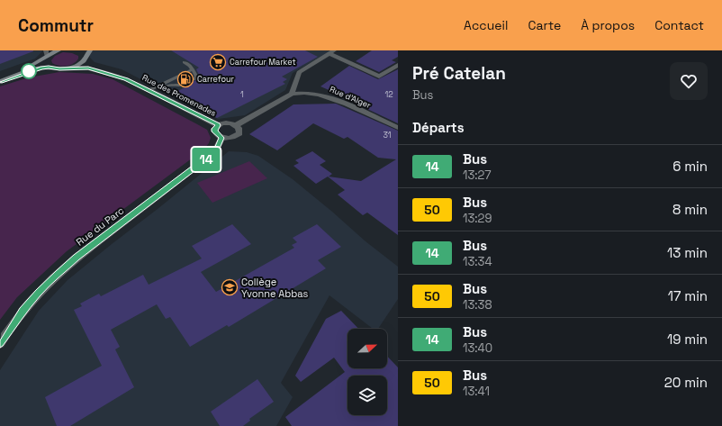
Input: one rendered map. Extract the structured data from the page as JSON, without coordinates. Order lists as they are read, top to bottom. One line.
{"streets":{"street":["Rue des Promenades","Rue d'Alger","Rue du Parc"]},"crossings":[["Rue des Promenades","Rue du Parc"]],"places":{"supermarket":["Carrefour Market"],"fuel station":["Carrefour"],"school or university":["Collège Yvonne Abbas"]},"lines":["bus line 14"],"house_numbers":["1","12","31"],"north":"right","page":{"header":"Commutr","nav":["Accueil","Carte","À propos","Contact"],"on_map":"14","heading":[["Pré Catelan","Bus"],"Départs"],"list":[{"mark":"14","name":"Bus","note":"13:27","value":"6 min"},{"mark":"50","name":"Bus","note":"13:29","value":"8 min"},{"mark":"14","name":"Bus","note":"13:34","value":"13 min"},{"mark":"50","name":"Bus","note":"13:38","value":"17 min"},{"mark":"14","name":"Bus","note":"13:40","value":"19 min"},{"mark":"50","name":"Bus","note":"13:41","value":"20 min"}]}}
